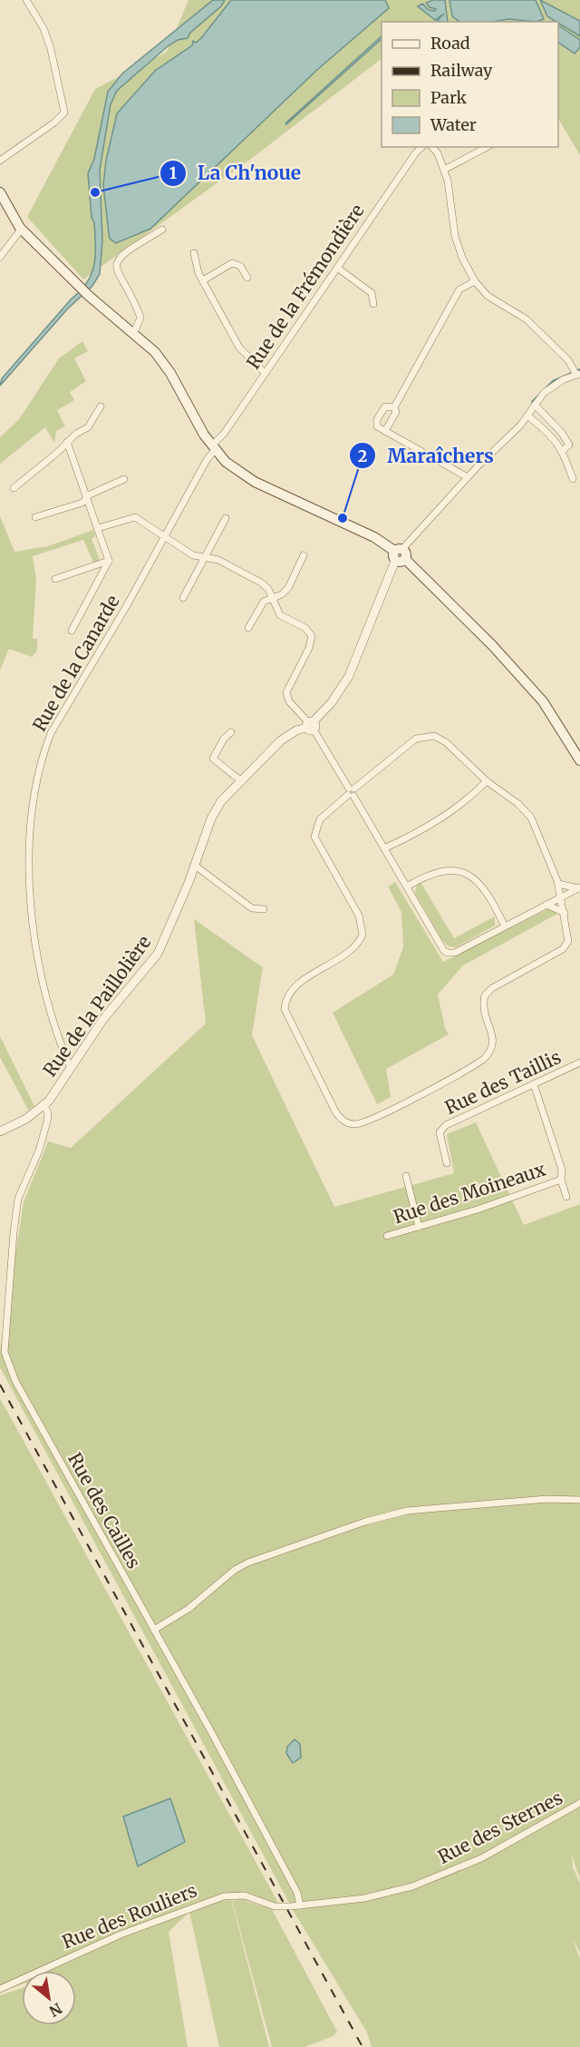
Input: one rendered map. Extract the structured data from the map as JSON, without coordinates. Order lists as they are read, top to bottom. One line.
{"streets":{"street":["Rue de la Frémondière","Rue de la Canarde","Rue de la Paillolière","Rue des Taillis","Rue des Moineaux","Rue des Cailles","Rue des Sternes","Rue des Rouliers"]},"crossings":[["Rue de la Frémondière","Rue de la Canarde"],["Rue de la Canarde","Rue de la Paillolière"],["Rue de la Paillolière","Rue des Cailles"],["Rue des Cailles","Rue des Sternes"],["Rue des Sternes","Rue des Rouliers"]],"places":["La Ch'noue","Maraîchers"],"legend":["Road","Railway","Park","Water"],"north":"bottom right"}
